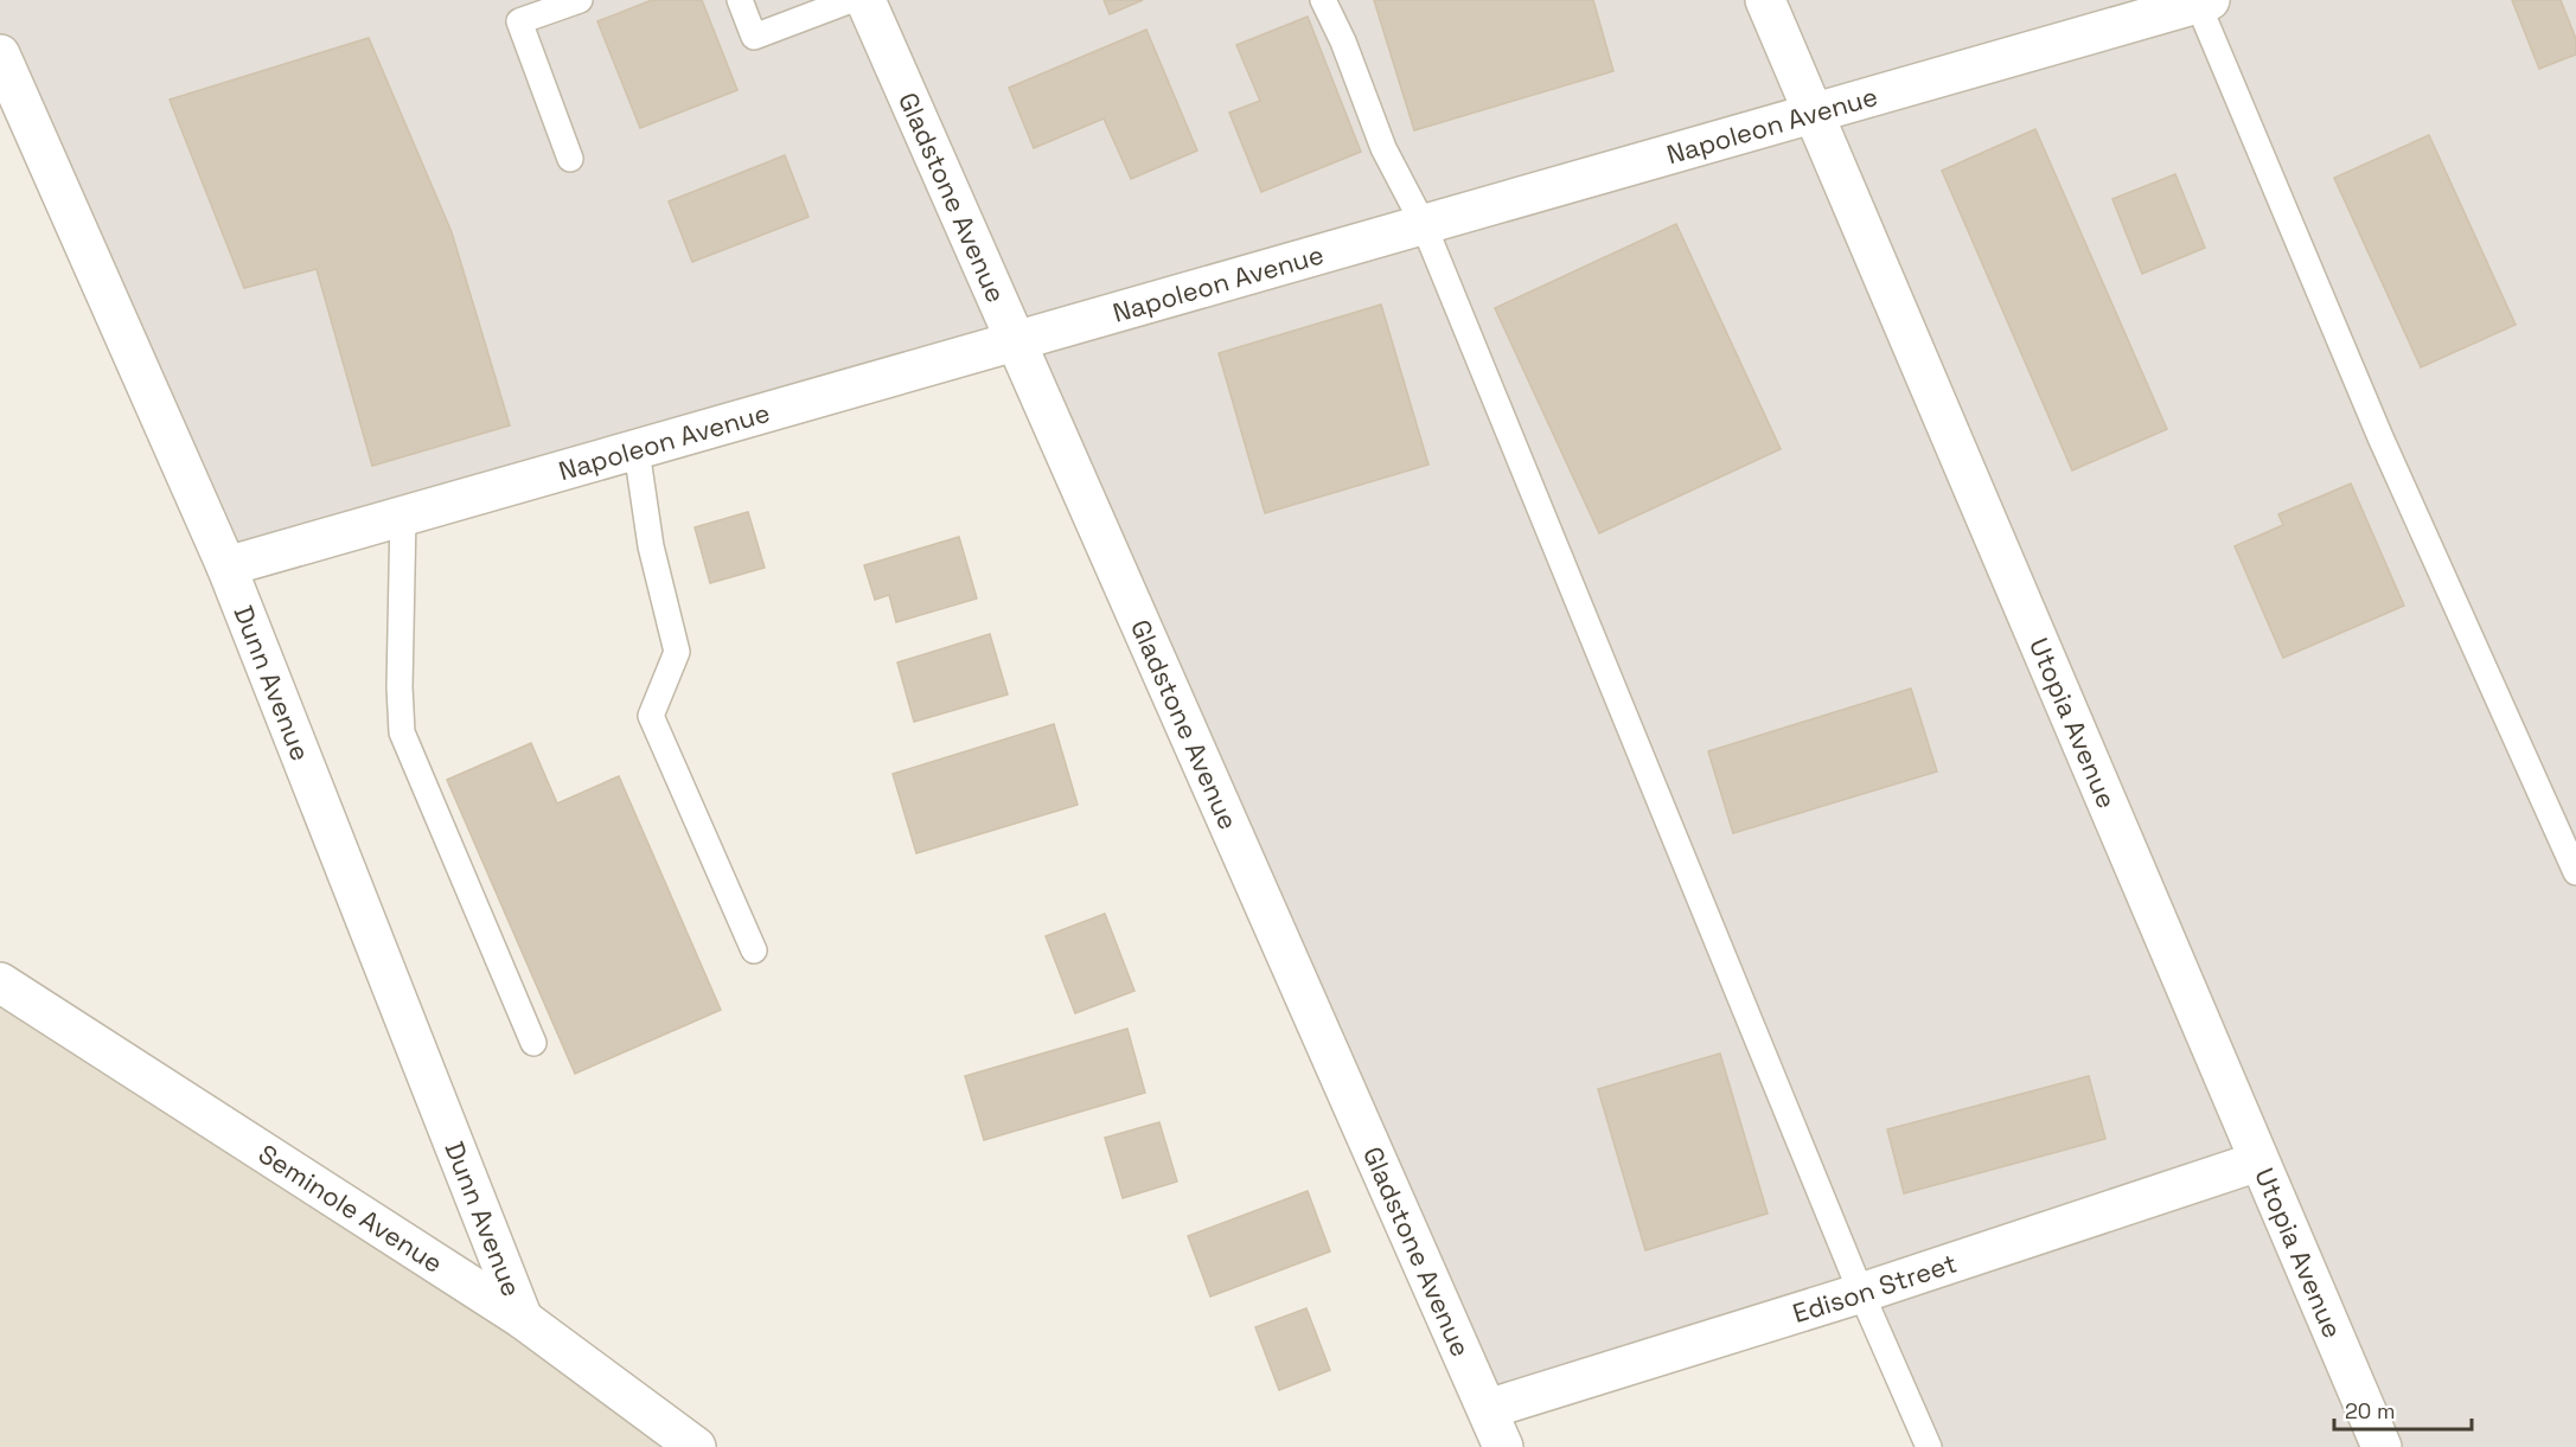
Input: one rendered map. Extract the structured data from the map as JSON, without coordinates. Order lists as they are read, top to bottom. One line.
{"streets":{"street":["Napoleon Avenue","Gladstone Avenue","Dunn Avenue","Utopia Avenue","Seminole Avenue","Edison Street"]},"crossings":[["Napoleon Avenue","Gladstone Avenue"],["Napoleon Avenue","Dunn Avenue"],["Napoleon Avenue","Utopia Avenue"],["Gladstone Avenue","Edison Street"],["Dunn Avenue","Seminole Avenue"],["Utopia Avenue","Edison Street"]],"scale_bar":"20 m"}
